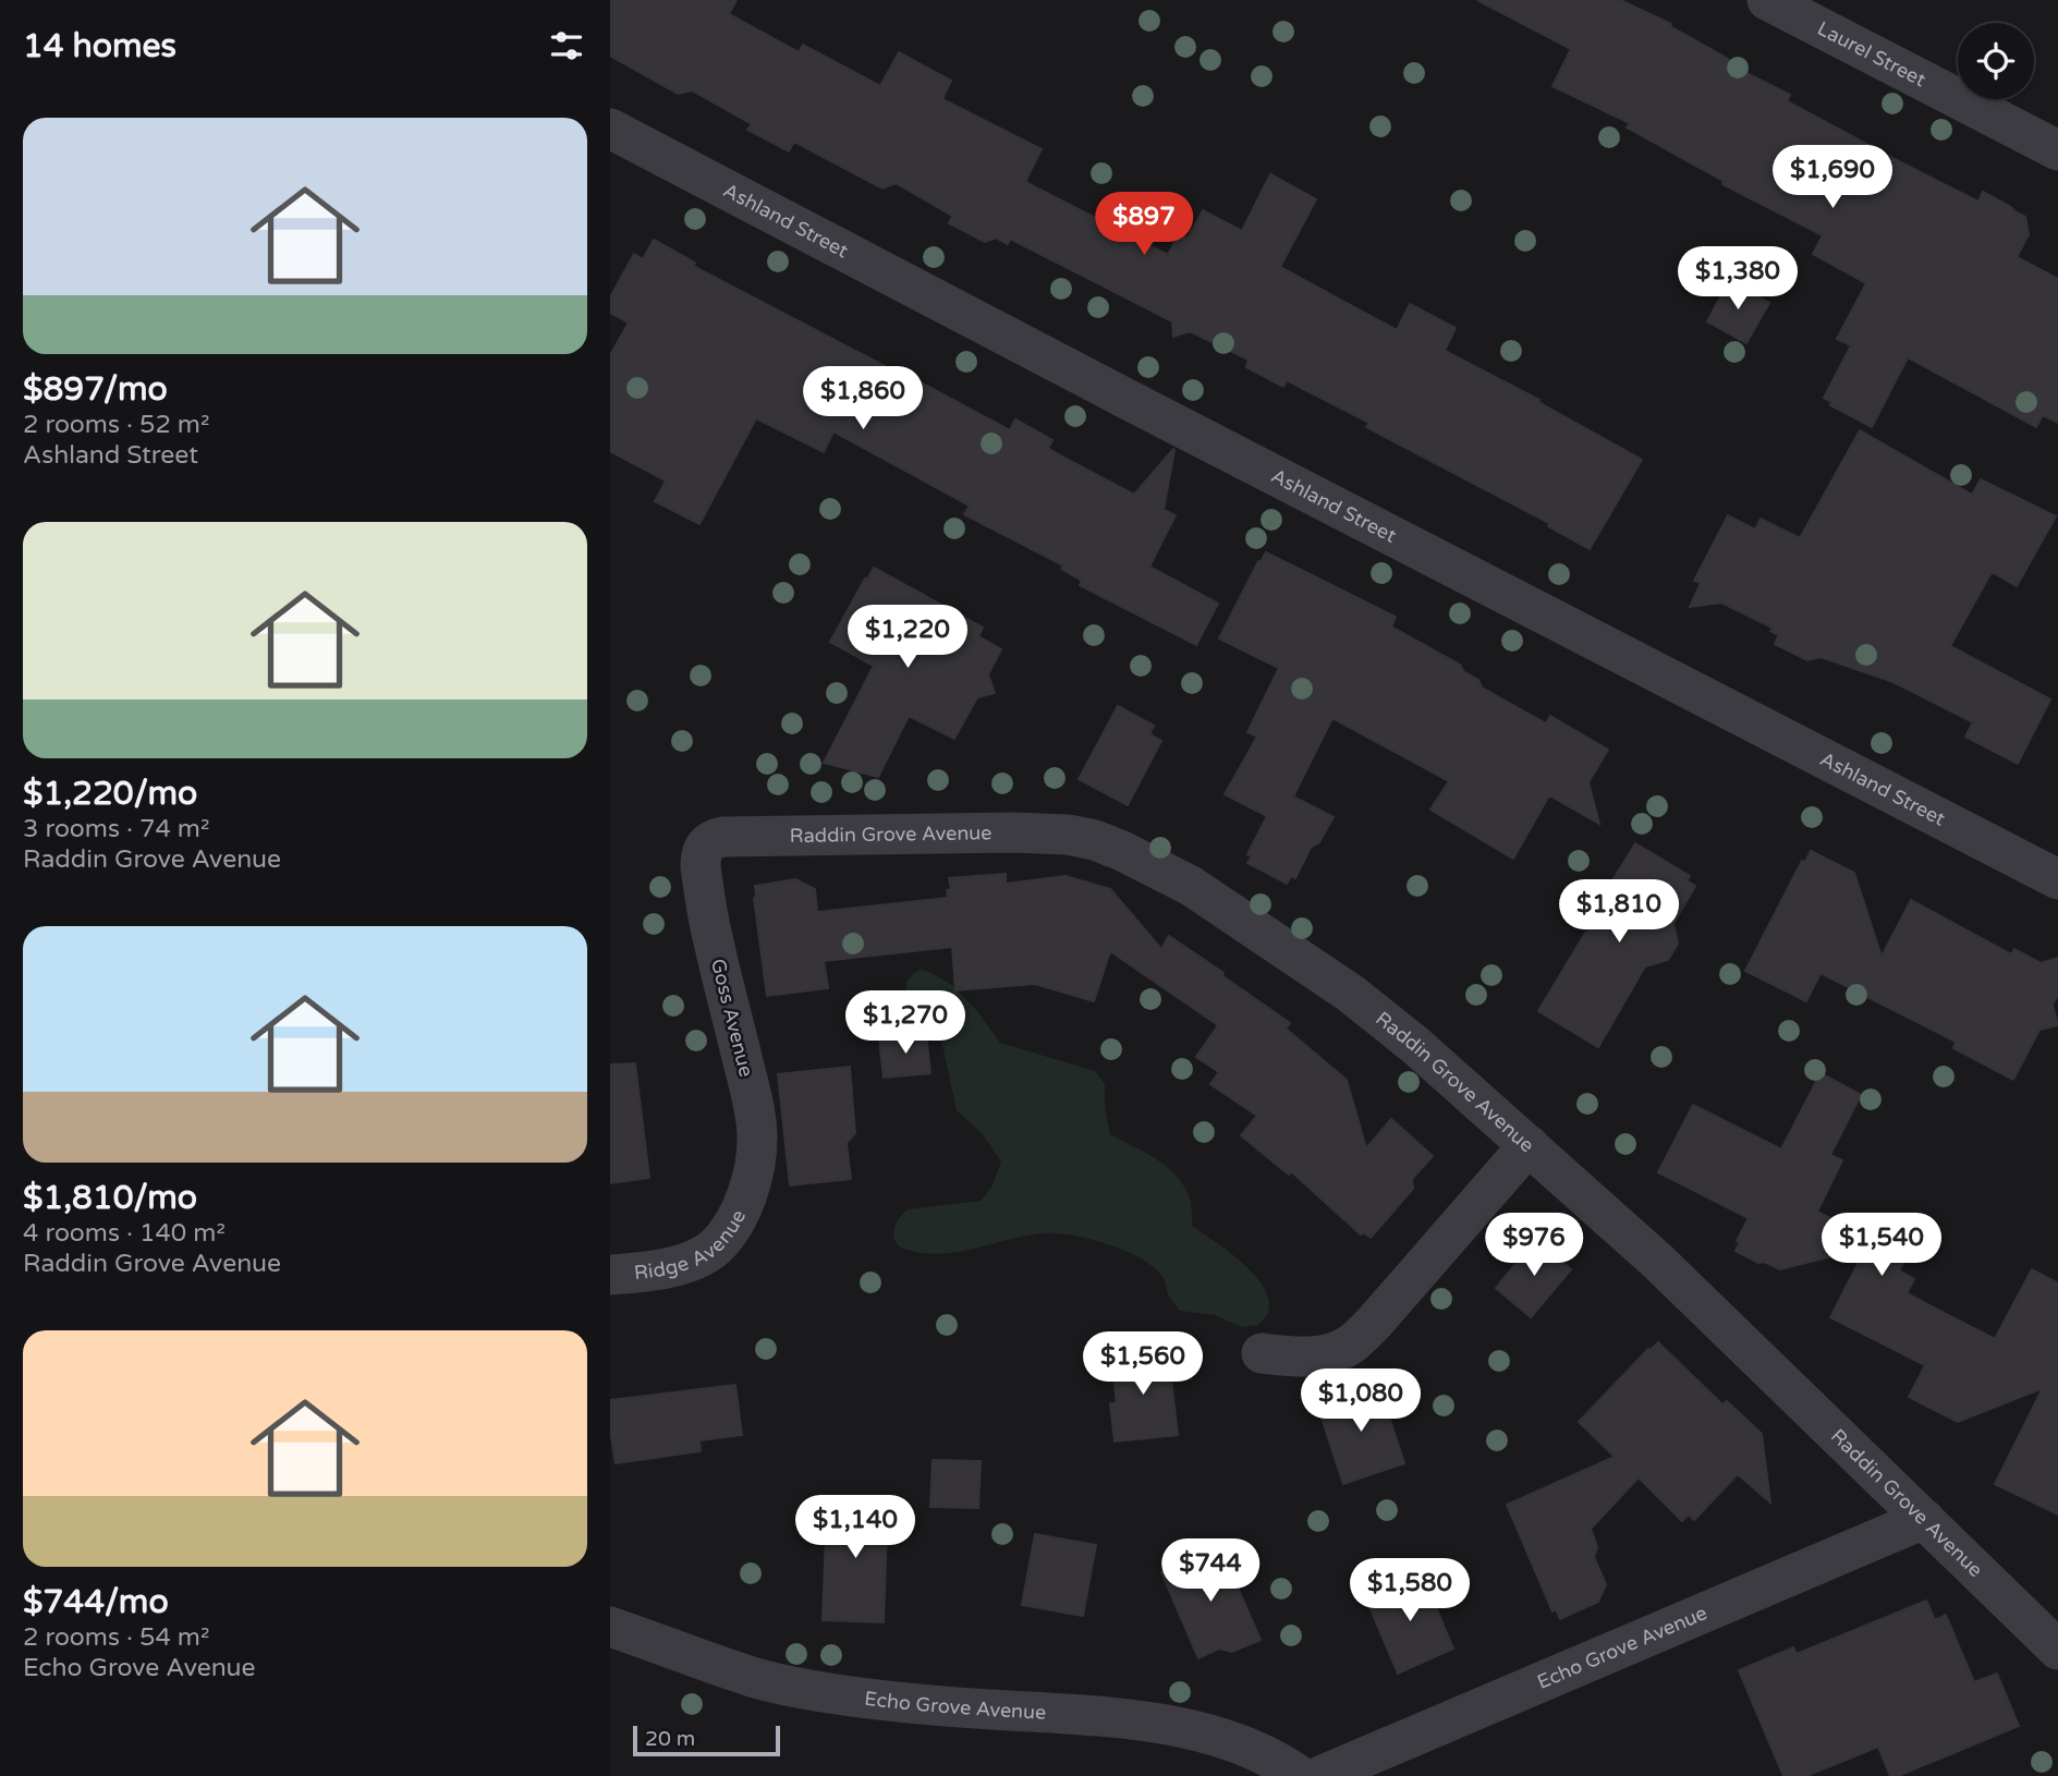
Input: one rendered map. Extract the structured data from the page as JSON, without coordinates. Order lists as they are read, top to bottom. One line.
{"streets":{"street":["Laurel Street","Ashland Street","Raddin Grove Avenue","Goss Avenue","Ridge Avenue","Echo Grove Avenue"]},"crossings":[["Raddin Grove Avenue","Goss Avenue"],["Raddin Grove Avenue","Echo Grove Avenue"],["Goss Avenue","Ridge Avenue"]],"scale_bar":"20 m","page":{"heading":"14 homes","list":[{"name":"$897/mo","note":"2 rooms · 52 m² · Ashland Street"},{"name":"$1,220/mo","note":"3 rooms · 74 m² · Raddin Grove Avenue"},{"name":"$1,810/mo","note":"4 rooms · 140 m² · Raddin Grove Avenue"},{"name":"$744/mo","note":"2 rooms · 54 m² · Echo Grove Avenue"}],"price":["$1,690","$897","$1,380","$1,860","$1,220","$1,810","$1,270","$976","$1,540","$1,560","$1,080","$1,140","$744","$1,580"],"scale":"20 m"}}
